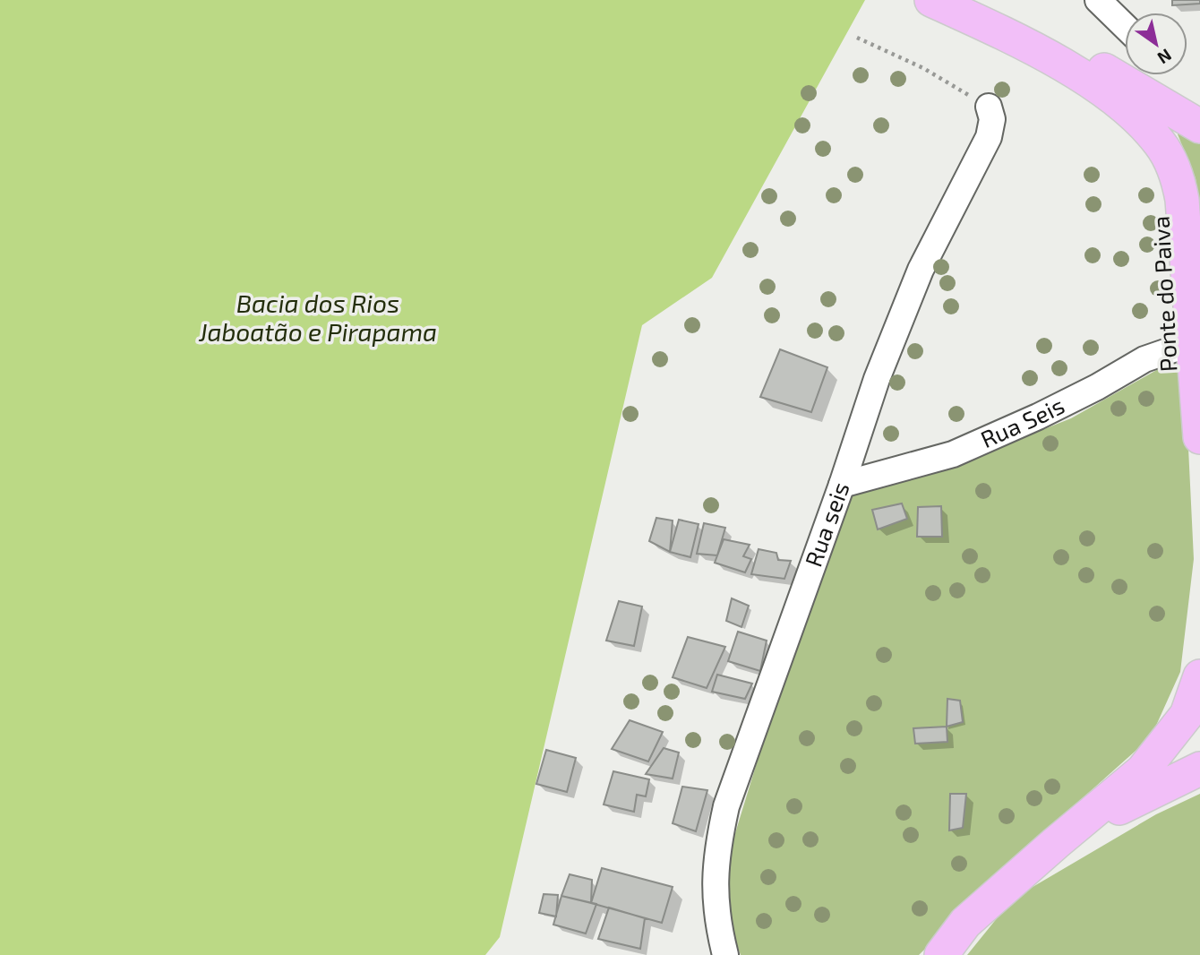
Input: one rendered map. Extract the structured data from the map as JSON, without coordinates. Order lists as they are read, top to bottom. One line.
{"streets":{"street":["Rua Seis","Rua seis"]},"crossings":[["Rua Seis","Rua seis"]],"water":["Bacia dos Rios Jaboatão e Pirapama"],"north":"bottom right"}
